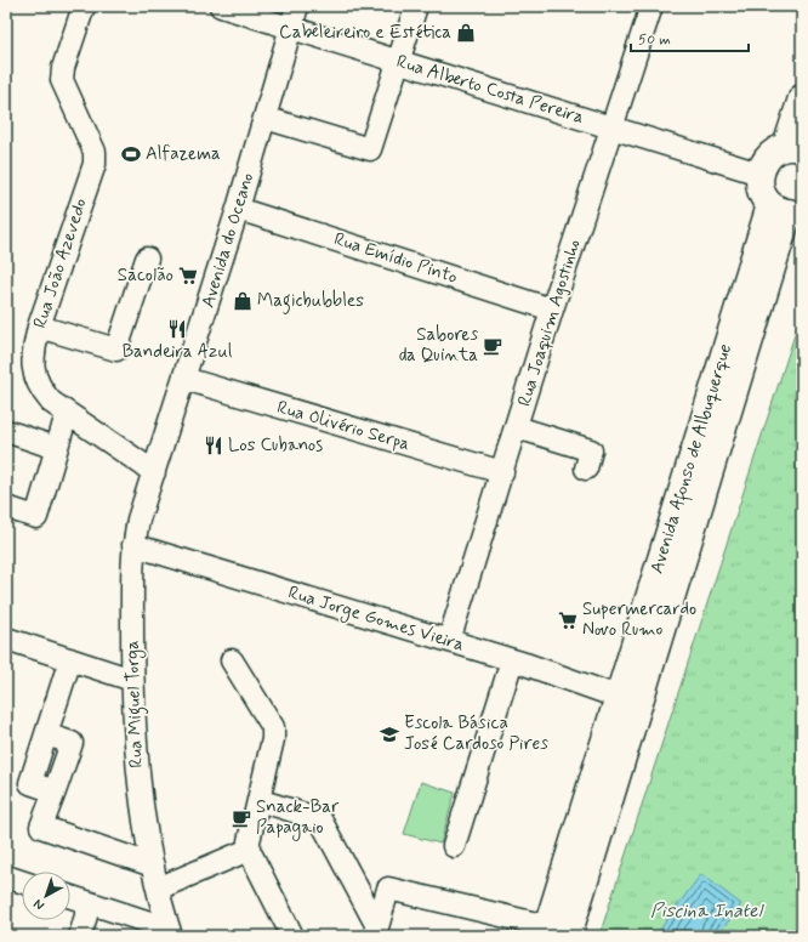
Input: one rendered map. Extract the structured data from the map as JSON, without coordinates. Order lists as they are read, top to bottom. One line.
{"streets":{"main road":["Avenida Afonso de Albuquerque"],"street":["Rua Alberto Costa Pereira","Avenida do Oceano","Rua Emídio Pinto","Rua João Azevedo","Rua Joaquim Agostinho","Rua Olivério Serpa","Rua Jorge Gomes Vieira","Rua Miguel Torga"]},"crossings":[["Rua Alberto Costa Pereira","Avenida do Oceano"],["Rua Alberto Costa Pereira","Rua Joaquim Agostinho"],["Avenida do Oceano","Rua Emídio Pinto"],["Avenida do Oceano","Rua João Azevedo"],["Avenida do Oceano","Rua Olivério Serpa"],["Avenida do Oceano","Rua Miguel Torga"],["Rua Emídio Pinto","Rua Joaquim Agostinho"],["Rua João Azevedo","Rua Miguel Torga"],["Rua Joaquim Agostinho","Rua Olivério Serpa"],["Rua Joaquim Agostinho","Rua Jorge Gomes Vieira"],["Avenida Afonso de Albuquerque","Rua Jorge Gomes Vieira"],["Rua Jorge Gomes Vieira","Rua Miguel Torga"]],"water":["Piscina Inatel"],"places":{"shop":["Cabeleireiro e Estética","Magicbubbles"],"sports":["Alfazema"],"supermarket":["Sacolão","Supermercardo Novo Rumo"],"restaurant":["Bandeira Azul","Los Cubanos"],"cafe":["Sabores da Quinta","Snack-Bar Papagaio"],"school or university":["Escola Básica José Cardoso Pires"]},"scale_bar":"50 m","north":"bottom left"}
